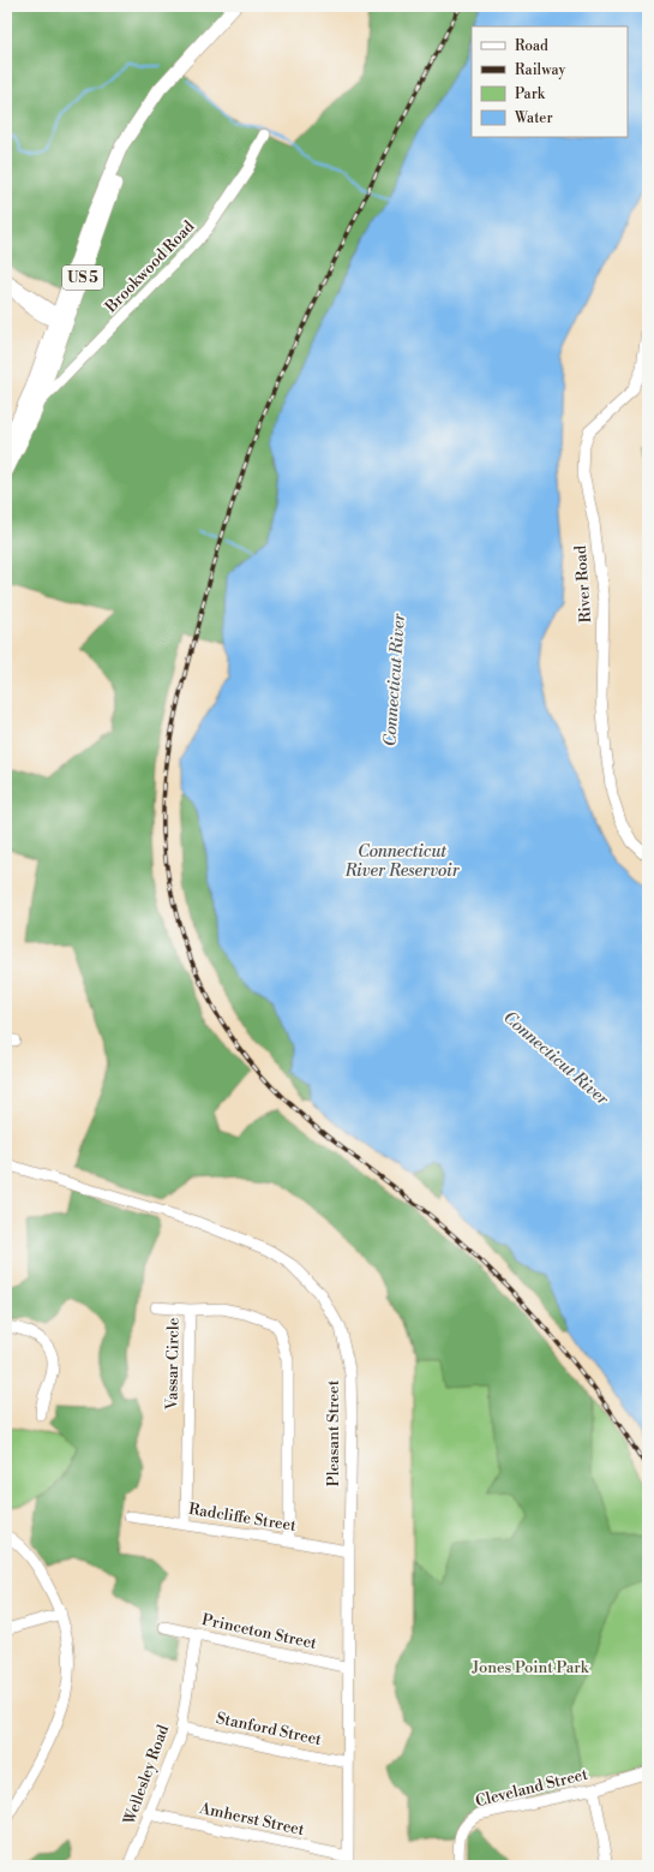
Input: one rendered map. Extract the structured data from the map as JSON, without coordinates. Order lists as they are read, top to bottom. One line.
{"streets":{"main road":["US 5"],"street":["Brookwood Road","River Road","Vassar Circle","Pleasant Street","Radcliffe Street","Princeton Street","Stanford Street","Wellesley Road","Cleveland Street","Amherst Street"]},"crossings":[["Brookwood Road","US 5"],["Vassar Circle","Radcliffe Street"],["Pleasant Street","Radcliffe Street"],["Pleasant Street","Princeton Street"],["Pleasant Street","Stanford Street"],["Pleasant Street","Amherst Street"],["Princeton Street","Wellesley Road"],["Stanford Street","Wellesley Road"],["Wellesley Road","Amherst Street"]],"water":["Connecticut River","Connecticut River Reservoir"],"parks":["Jones Point Park"],"legend":["Road","Railway","Park","Water"]}
